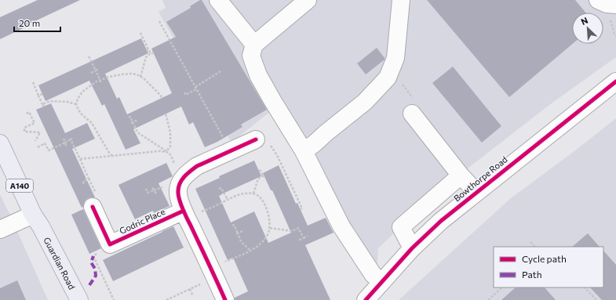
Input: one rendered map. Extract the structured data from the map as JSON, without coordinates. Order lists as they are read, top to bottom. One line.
{"streets":{"highway":["A140","Guardian Road"],"street":["Bowthorpe Road","Godric Place"]},"legend":["Cycle path","Path"],"scale_bar":"20 m","north":"top left"}
